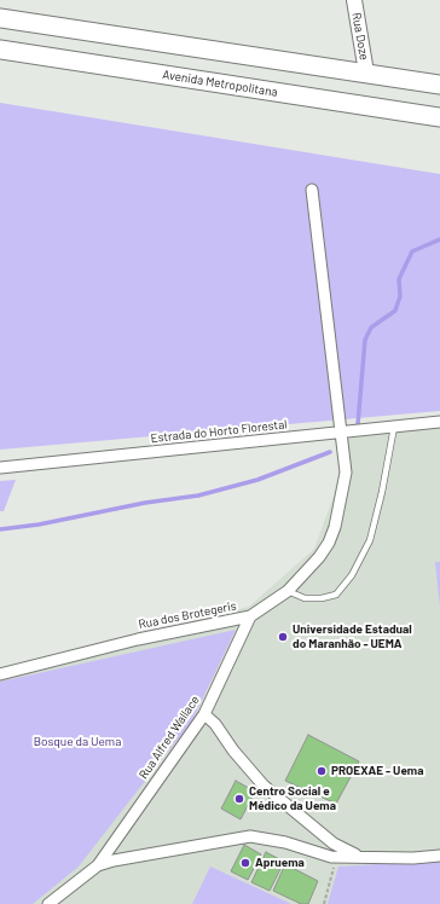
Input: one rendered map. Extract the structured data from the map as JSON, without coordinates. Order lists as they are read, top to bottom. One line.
{"streets":{"main road":["Avenida Metropolitana"],"street":["Rua Doze","Estrada do Horto Florestal","Rua dos Brotegeris","Rua Alfred Wallace"]},"crossings":[["Estrada do Horto Florestal","Rua dos Brotegeris"],["Rua dos Brotegeris","Rua Alfred Wallace"]],"parks":["Bosque da Uema"],"places":["Universidade Estadual do Maranhão - UEMA","PROEXAE - Uema","Centro Social e Médico da Uema","Apruema"]}
